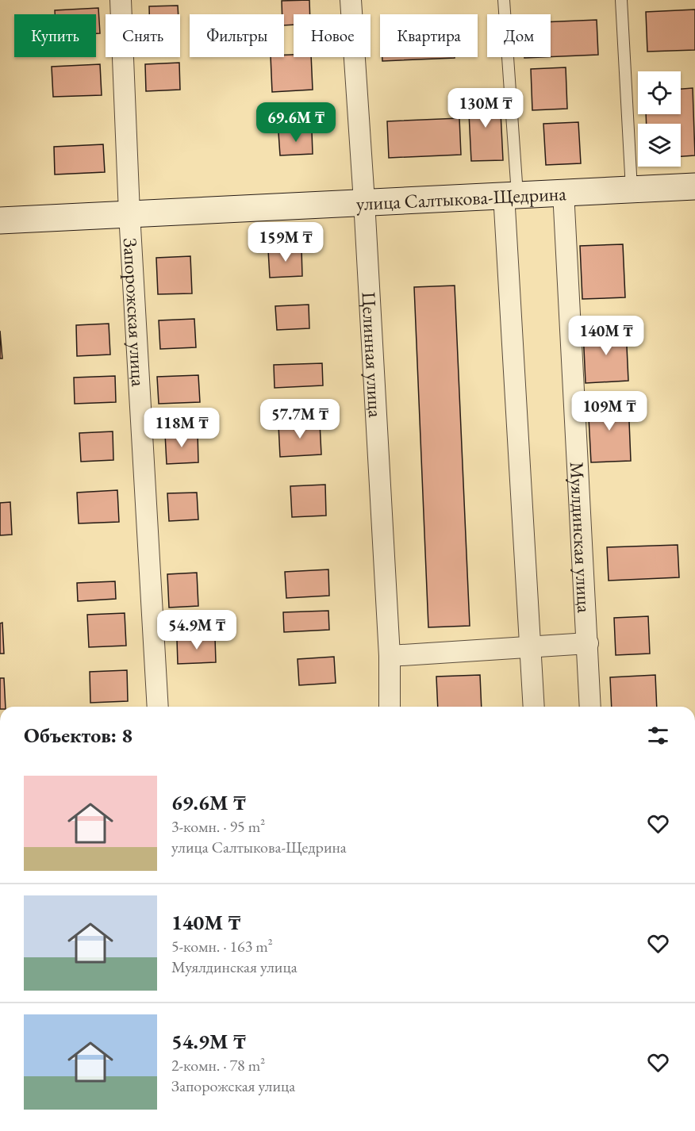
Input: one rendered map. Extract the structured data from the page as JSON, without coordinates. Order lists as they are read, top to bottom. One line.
{"streets":{"street":["улица Салтыкова-Щедрина","Запорожская улица","Целинная улица","Муялдинская улица"]},"crossings":[["улица Салтыкова-Щедрина","Запорожская улица"],["улица Салтыкова-Щедрина","Целинная улица"],["улица Салтыкова-Щедрина","Муялдинская улица"]],"page":{"chip":["Купить","Снять","Фильтры","Новое","Квартира","Дом"],"price":["130M ₸","69.6M ₸","159M ₸","140M ₸","109M ₸","57.7M ₸","118M ₸","54.9M ₸"],"heading":"Объектов: 8","list":[{"name":"69.6M ₸","note":"3-комн. · 95 m² · улица Салтыкова-Щедрина"},{"name":"140M ₸","note":"5-комн. · 163 m² · Муялдинская улица"},{"name":"54.9M ₸","note":"2-комн. · 78 m² · Запорожская улица"}]}}
